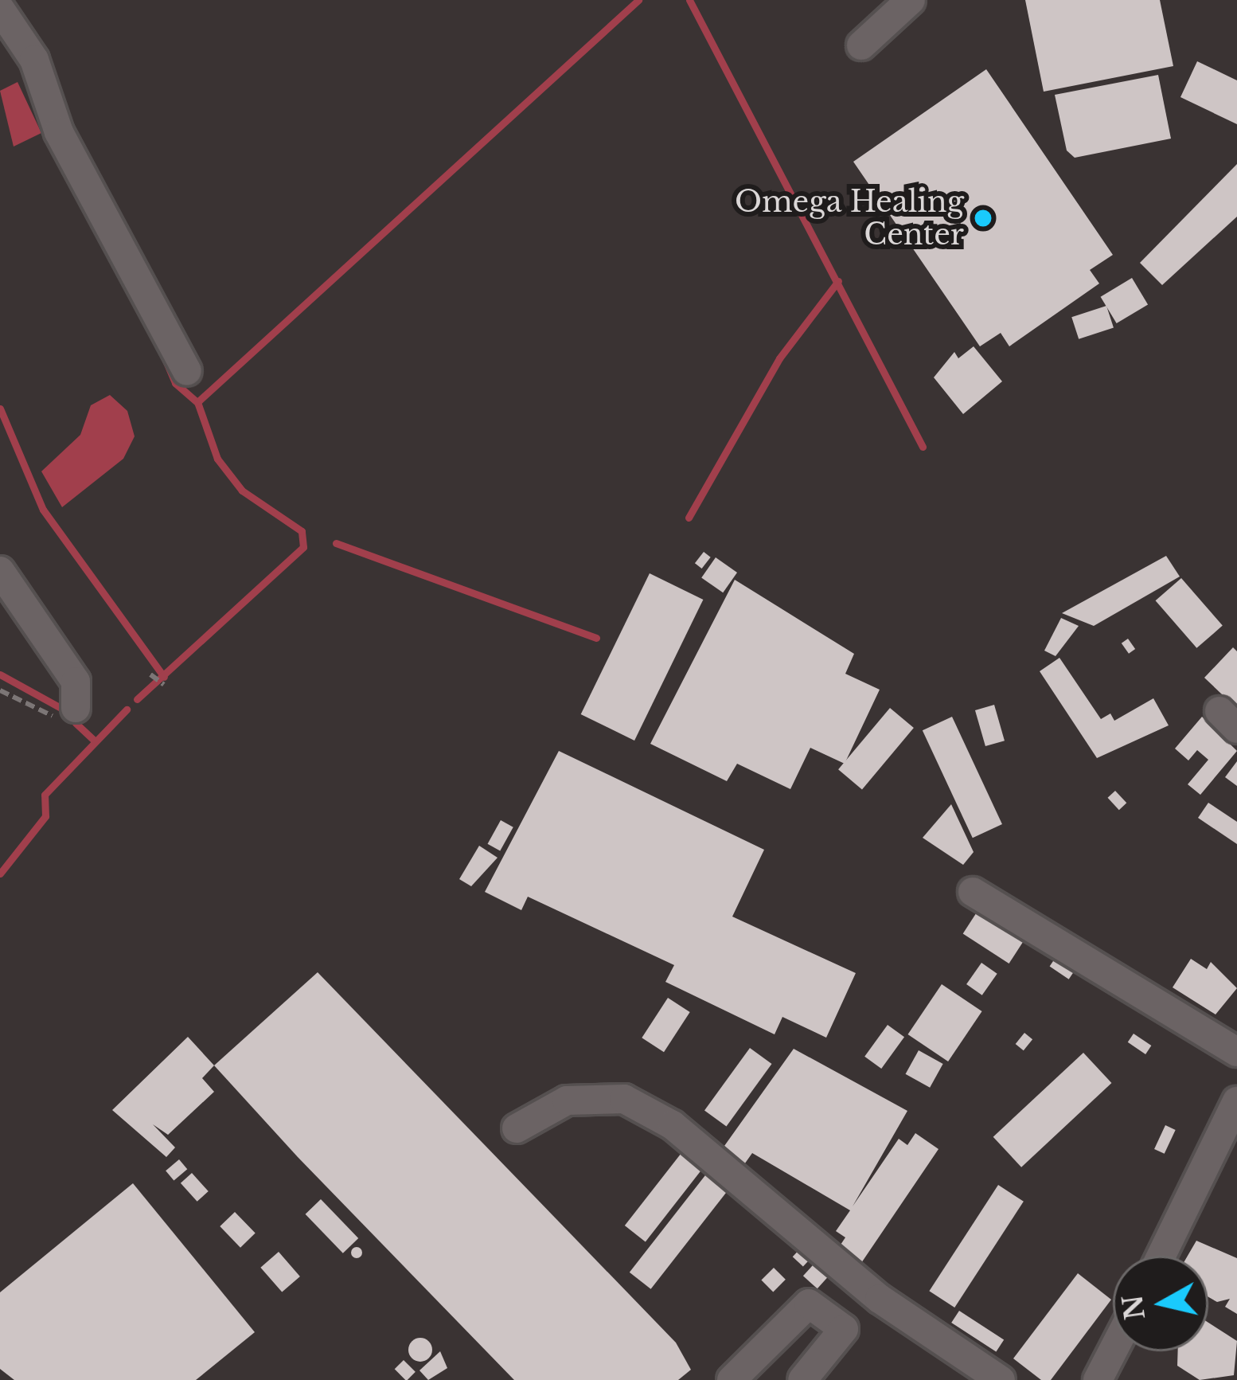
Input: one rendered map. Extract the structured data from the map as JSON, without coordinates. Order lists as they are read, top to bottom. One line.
{"places":["Omega Healing Center"],"north":"left"}
